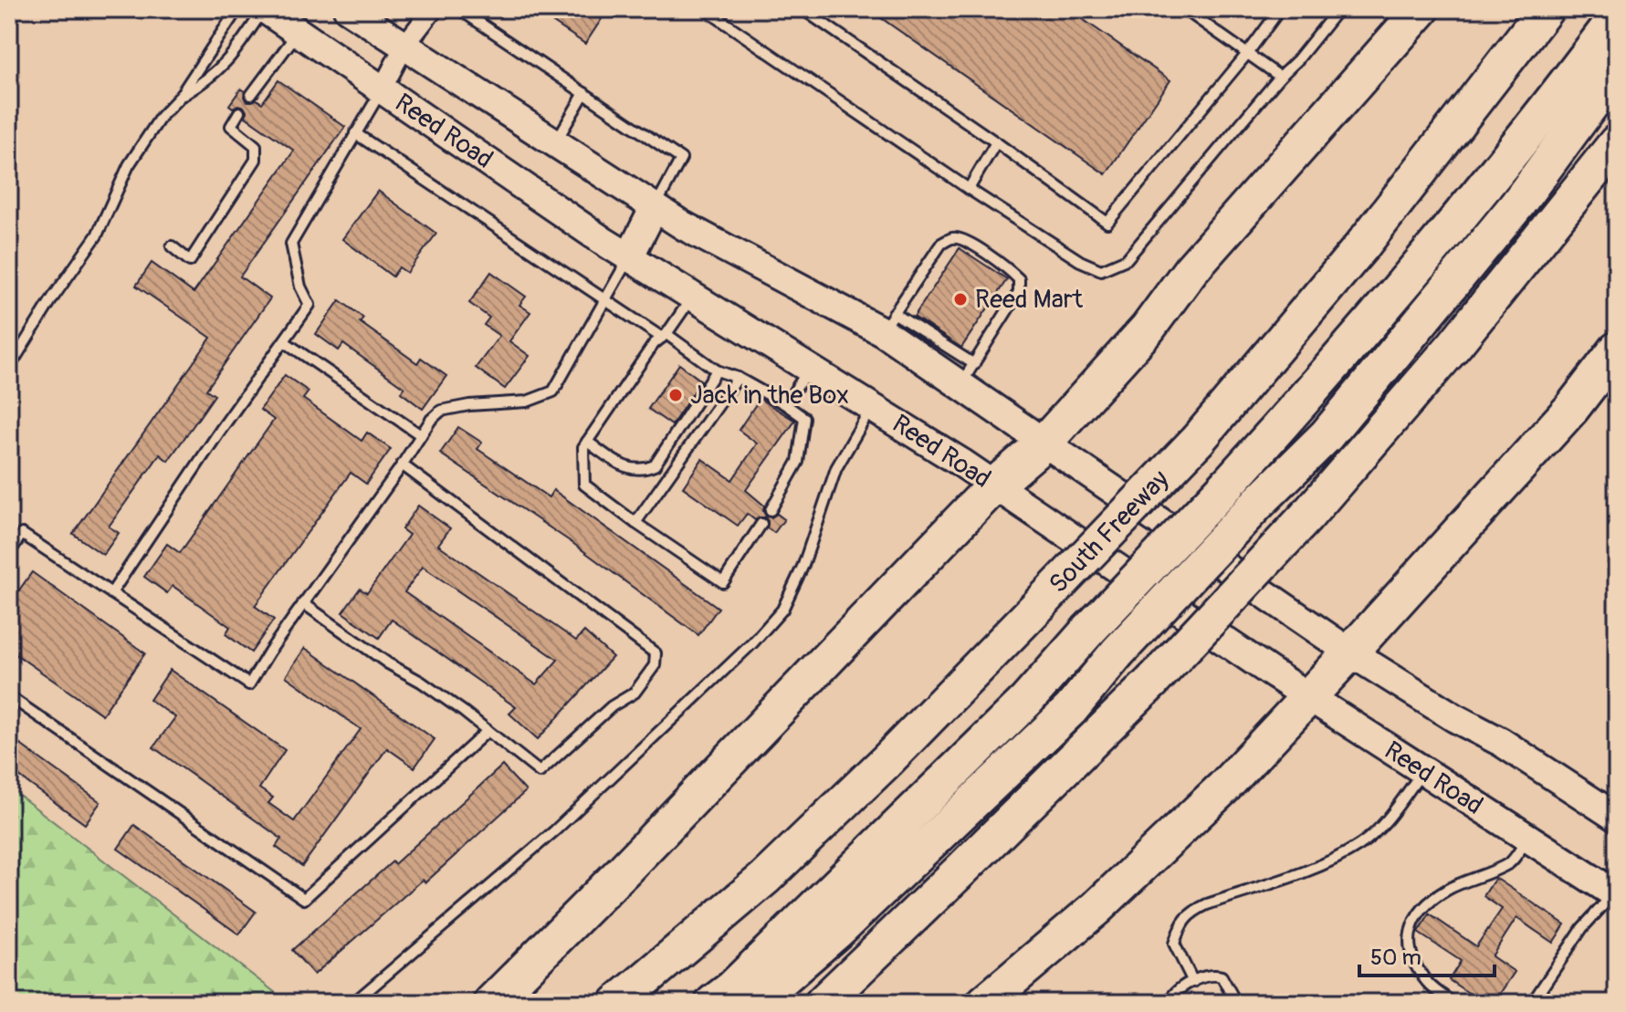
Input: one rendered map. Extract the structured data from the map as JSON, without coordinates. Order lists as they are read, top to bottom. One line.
{"streets":{"highway":["South Freeway"],"street":["Reed Road"]},"places":["Reed Mart","Jack in the Box"],"scale_bar":"50 m"}
